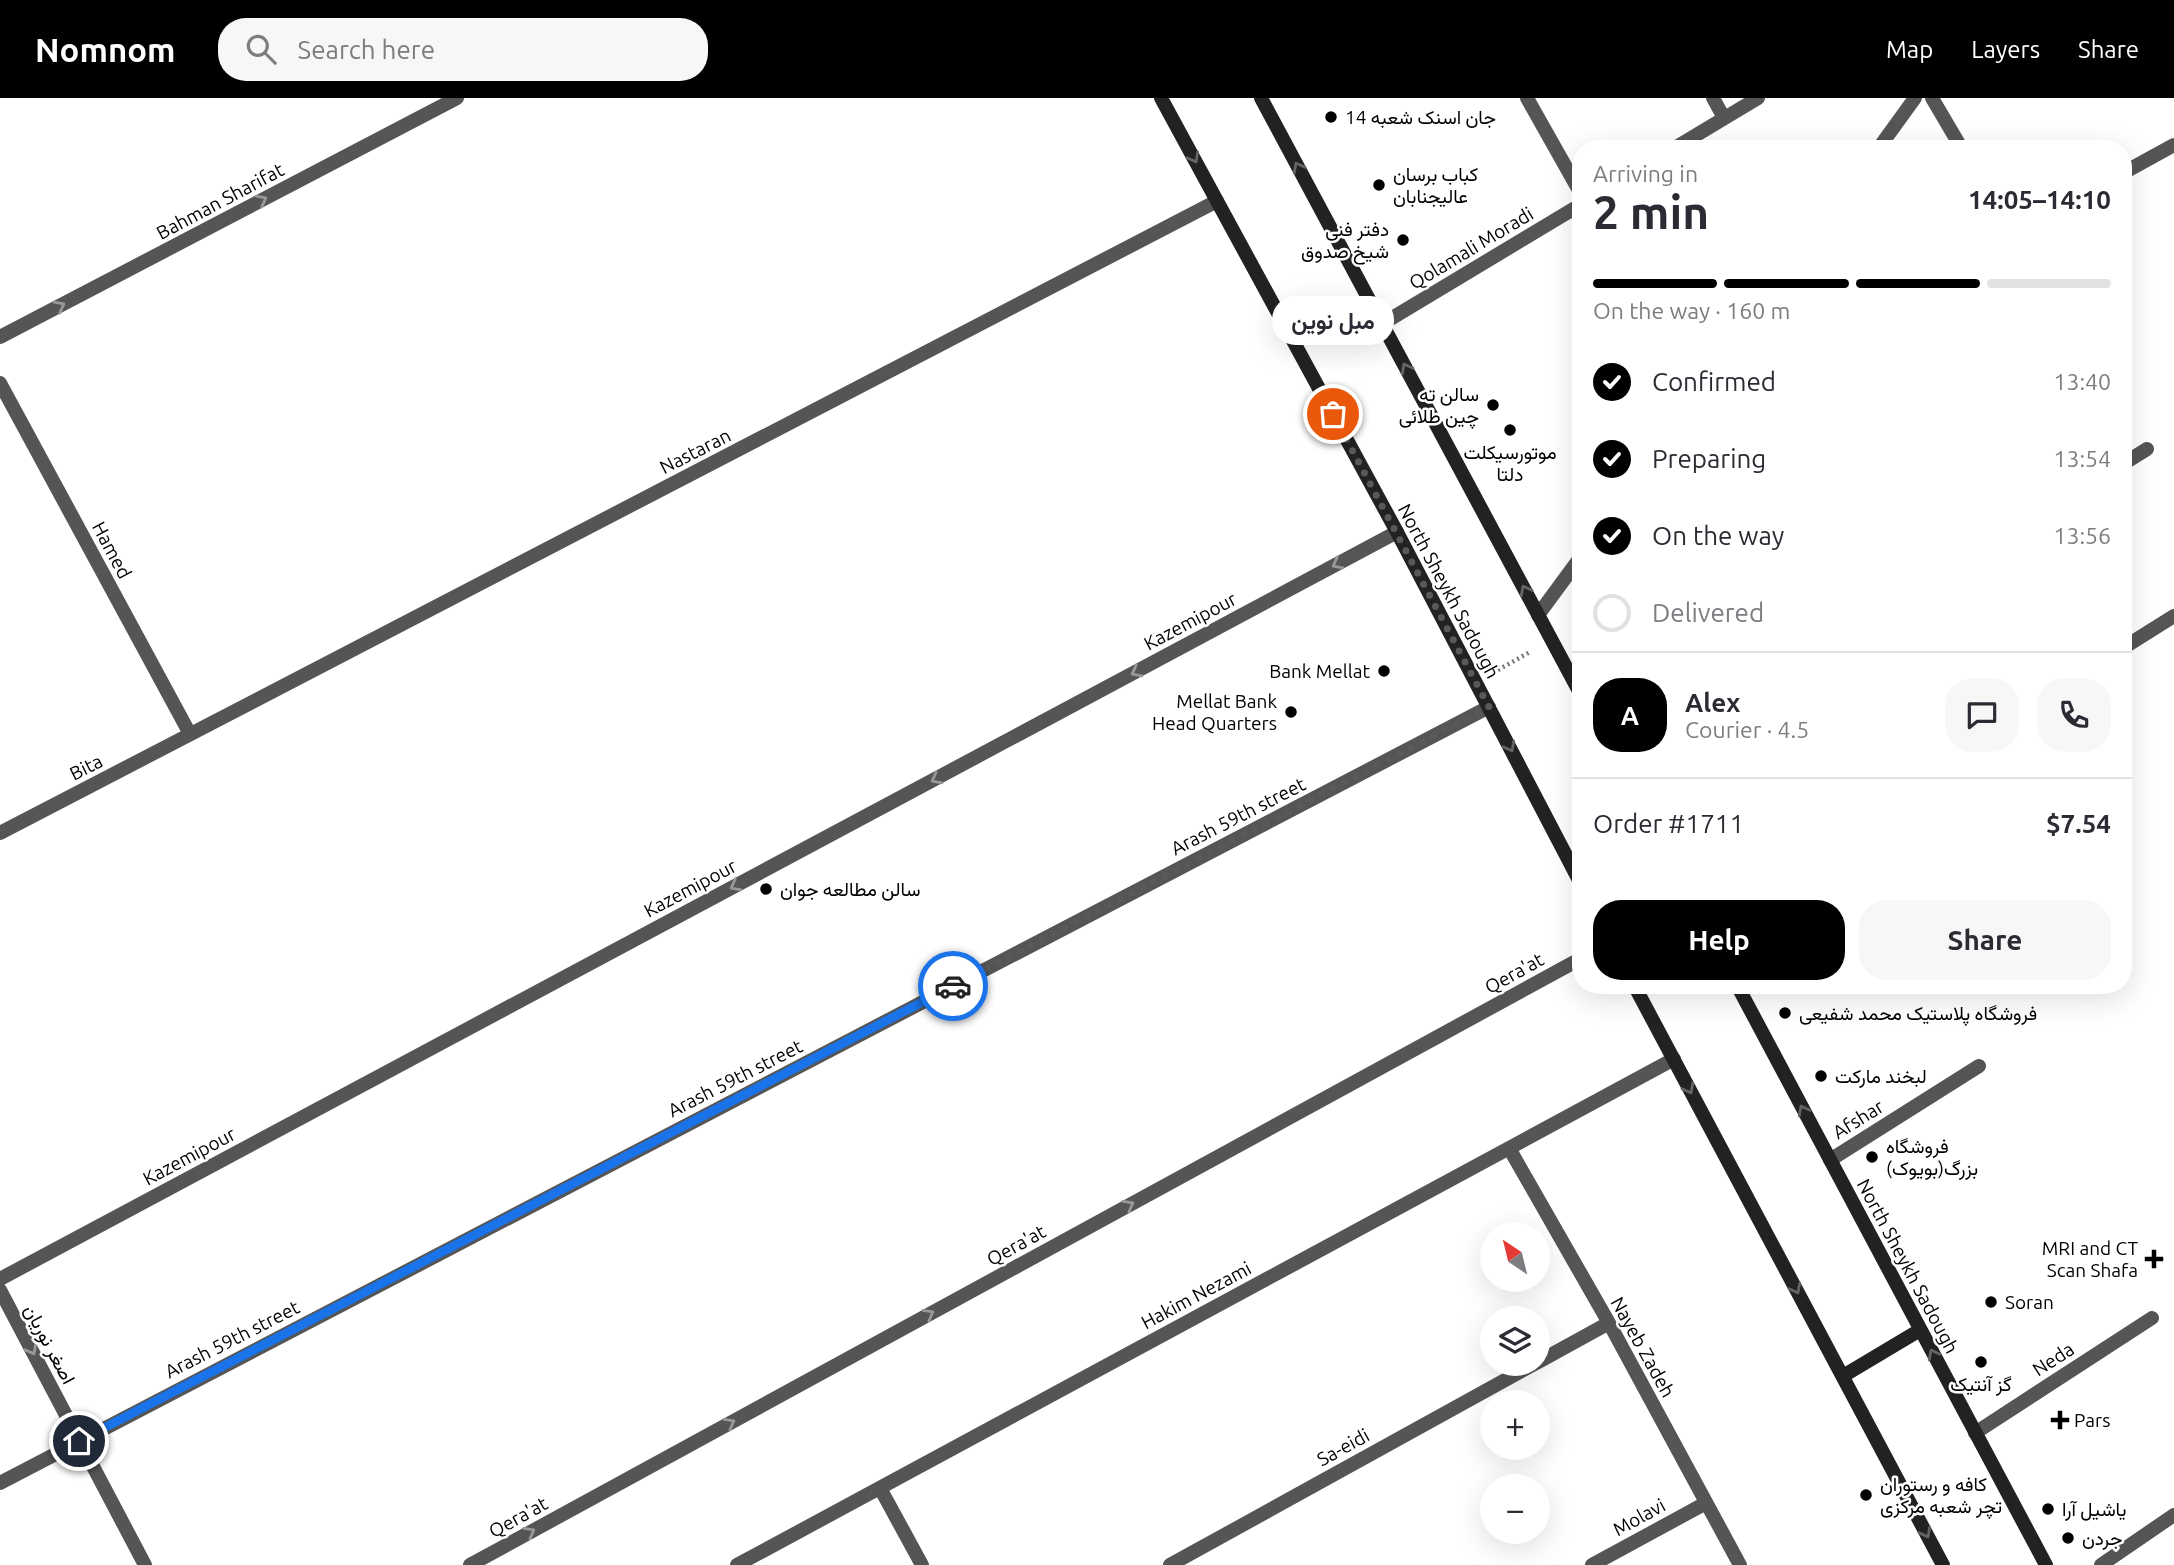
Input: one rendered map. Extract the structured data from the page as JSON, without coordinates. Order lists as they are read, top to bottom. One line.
{"streets":{"main road":["North Sheykh Sadough"],"street":["Bahman Sharifat","Qolamali Moradi","Nastaran","Hamed","Kazemipour","Bita","Arash 59th street","Qera'at","Afshar","Hakim Nezami","اصغر نوریان","Nayeb Zadeh","Neda","Sa-eidi","Molavi"]},"crossings":[["Nastaran","Hamed"],["Nastaran","North Sheykh Sadough"],["Nastaran","Bita"],["Hamed","Bita"],["North Sheykh Sadough","Kazemipour"],["North Sheykh Sadough","Arash 59th street"],["North Sheykh Sadough","Afshar"],["North Sheykh Sadough","Neda"],["Arash 59th street","اصغر نوریان"],["Hakim Nezami","Nayeb Zadeh"],["Nayeb Zadeh","Sa-eidi"],["Nayeb Zadeh","Molavi"]],"one_way":["Bahman Sharifat","Kazemipour","Qera'at","اصغر نوریان"],"places":{"other":["جان اسنک شعبه 14","کباب برسان عالیجنابان","دفتر فنی شیخ صدوق","سالن ته چین طلائی","مبل نوین","موتورسیکلت دلتا","Bank Mellat","Mellat Bank Head Quarters","سالن مطالعه جوان","فروشگاه پلاستیک محمد شفیعی","لبخند مارکت","فروشگاه بزرگ(بویوک)","Soran","گز آنتیک","کافه و رستوران تچر شعبه مرکزی","یاشیل آرا","جردن"],"health":["MRI and CT Scan Shafa","Pars"]},"north":"top left","page":{"header":"Nomnom","search":"Search here","nav":["Map","Layers","Share"],"heading":["2 min","Arriving in","14:05–14:10"],"panel":["Alex","Courier · 4.5","Order #1711","$7.54"],"bar":"On the way · 160 m","bubble":"مبل نوین","list":[["Confirmed","13:40"],["Preparing","13:54"],["On the way","13:56"],"Delivered"],"round":"A","buttons":["Help","Share"],"map_buttons":["+","−"]}}
